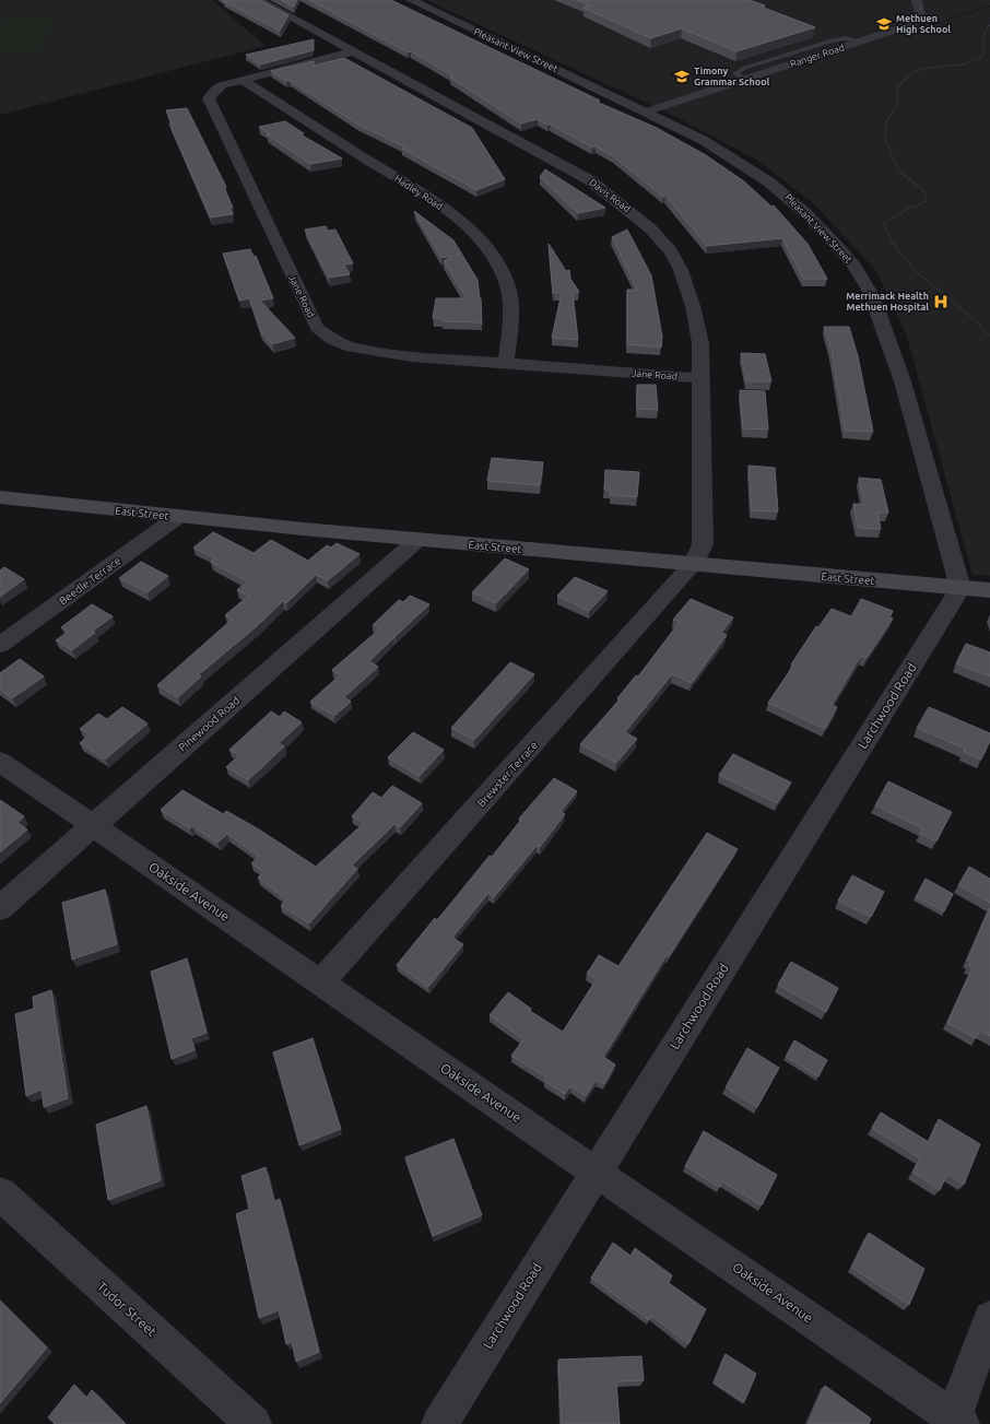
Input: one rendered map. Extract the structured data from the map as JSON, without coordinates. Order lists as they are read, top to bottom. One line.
{"streets":{"main road":["East Street"],"street":["Pleasant View Street","Ranger Road","Hadley Road","Davis Road","Jane Road","Beedle Terrace","Larchwood Road","Pinewood Road","Brewster Terrace","Oakside Avenue","Tudor Street"]},"crossings":[["Pleasant View Street","Ranger Road"],["Pleasant View Street","East Street"],["Pleasant View Street","Larchwood Road"],["Hadley Road","Jane Road"],["Davis Road","Jane Road"],["Davis Road","East Street"],["Davis Road","Brewster Terrace"],["East Street","Beedle Terrace"],["East Street","Larchwood Road"],["East Street","Pinewood Road"],["East Street","Brewster Terrace"],["Larchwood Road","Oakside Avenue"],["Pinewood Road","Oakside Avenue"],["Brewster Terrace","Oakside Avenue"]],"places":{"school or university":["Methuen High School","Timony Grammar School"],"hospital":["Merrimack Health Methuen Hospital"]}}
